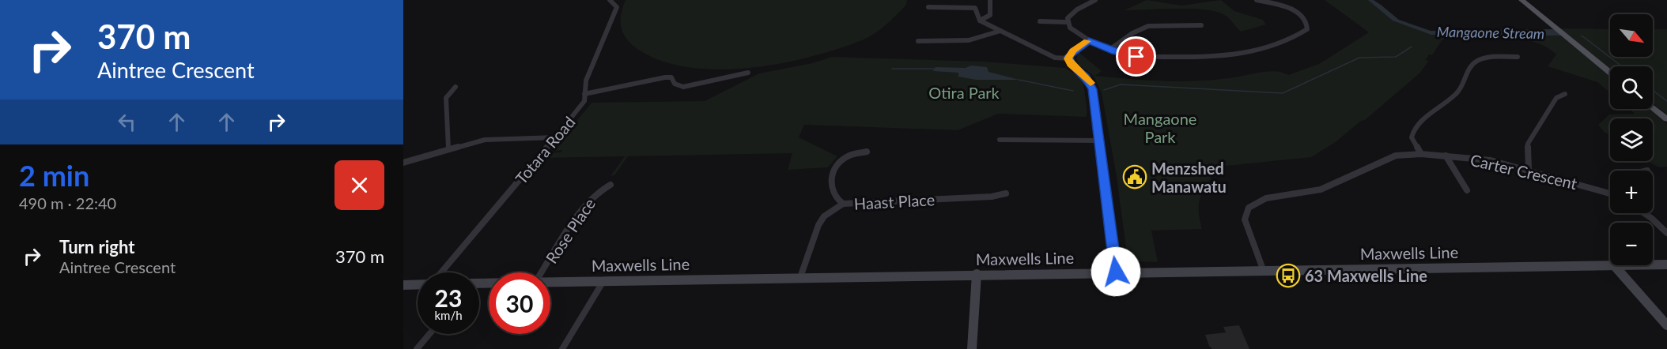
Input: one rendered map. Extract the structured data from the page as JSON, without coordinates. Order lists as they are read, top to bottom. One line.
{"streets":{"main road":["Maxwells Line"],"street":["Totara Road","Carter Crescent","Haast Place","Rose Place"]},"crossings":[["Carter Crescent","Maxwells Line"],["Haast Place","Maxwells Line"]],"water":["Mangaone Stream"],"parks":["Otira Park","Mangaone Park"],"places":{"public building":["Menzshed Manawatu"],"bus stop":["63 Maxwells Line"]},"north":"bottom right","page":{"turn":["370 m","Aintree Crescent"],"map_buttons":["+","−"],"heading":["2 min","490 m · 22:40"],"list":[{"name":"Turn right","note":"Aintree Crescent","value":"370 m"}],"speed":"23 km/h","limit":"30"}}
